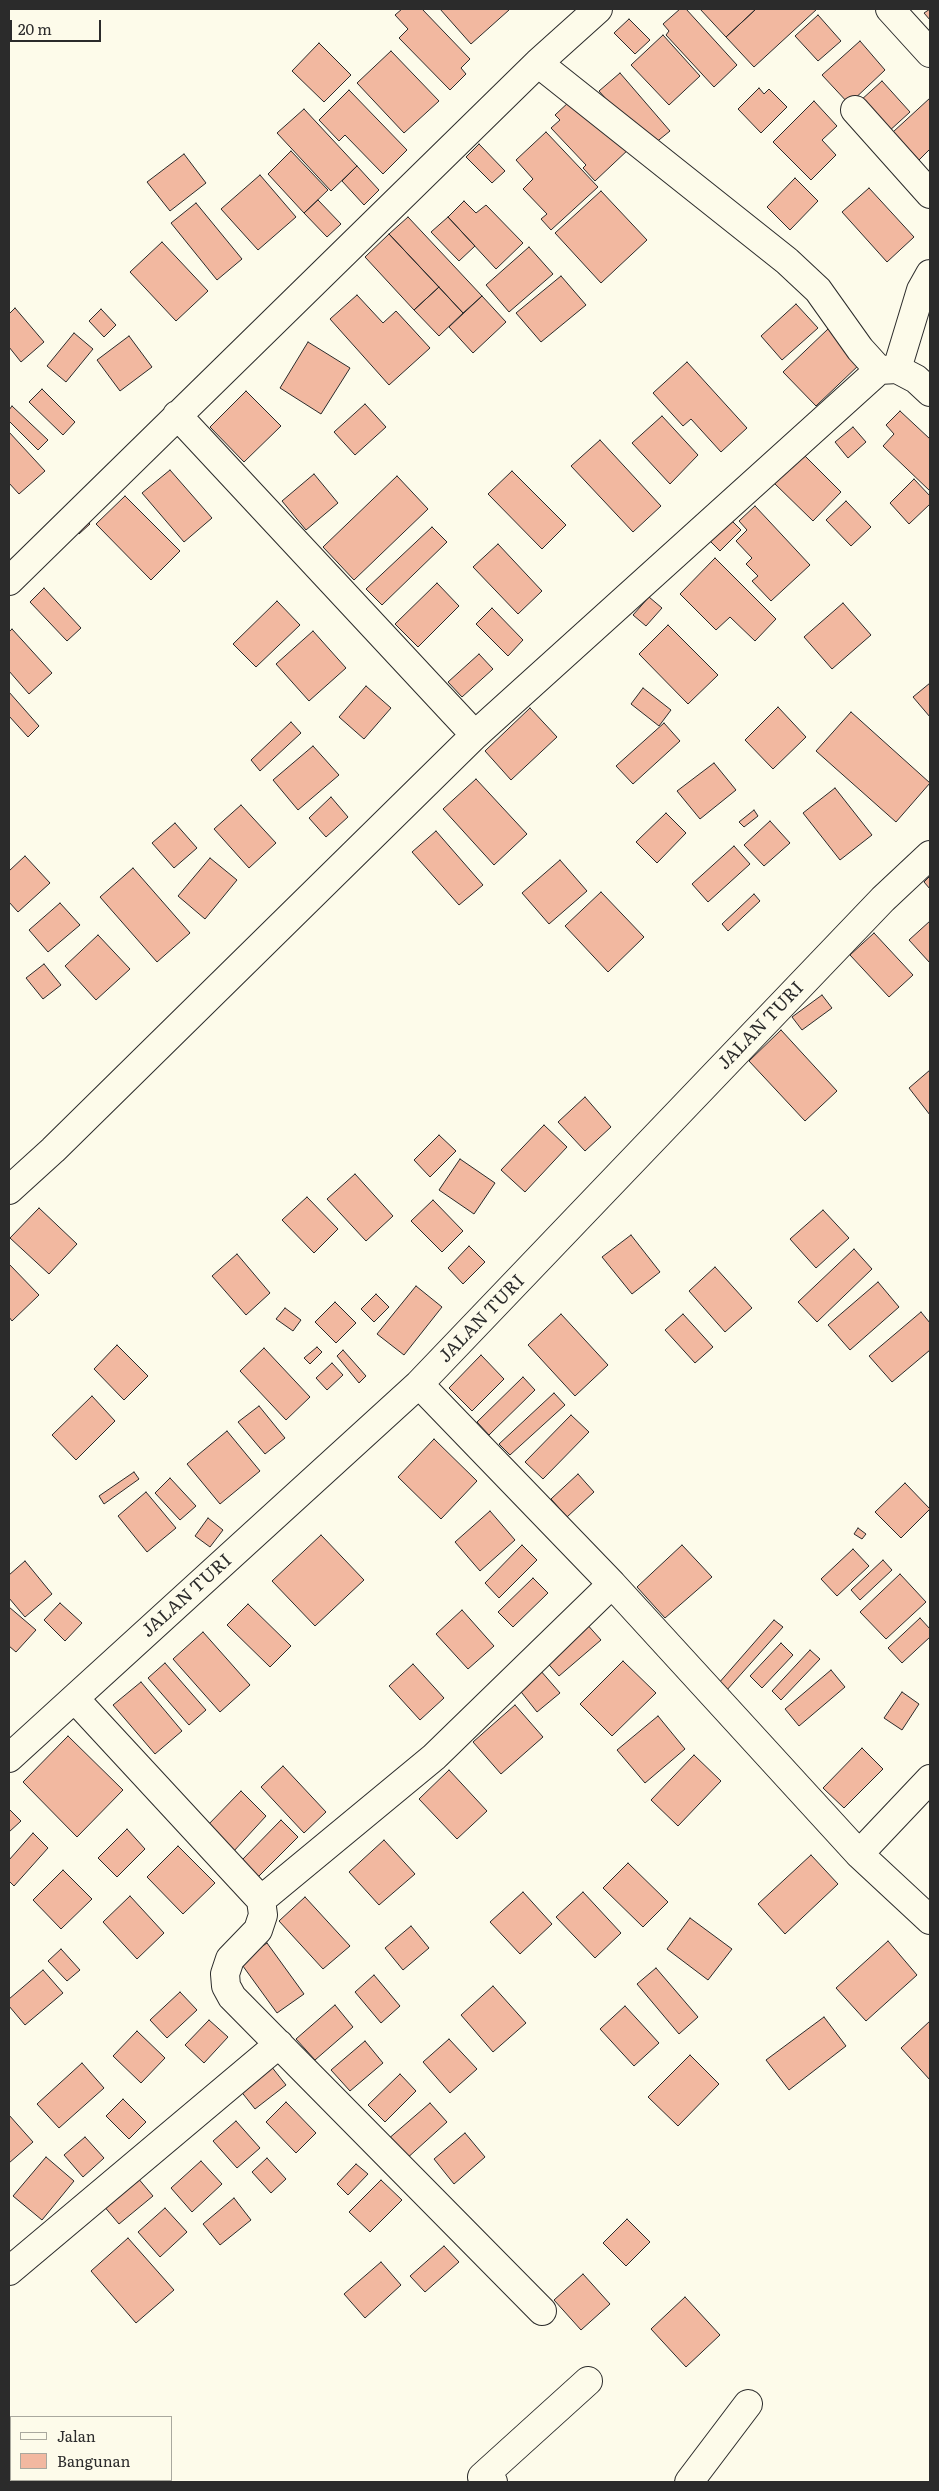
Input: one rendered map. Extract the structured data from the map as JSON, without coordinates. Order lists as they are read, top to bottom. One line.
{"streets":{"street":["JALAN TURI"]},"legend":["Jalan","Bangunan"],"scale_bar":"20 m"}
